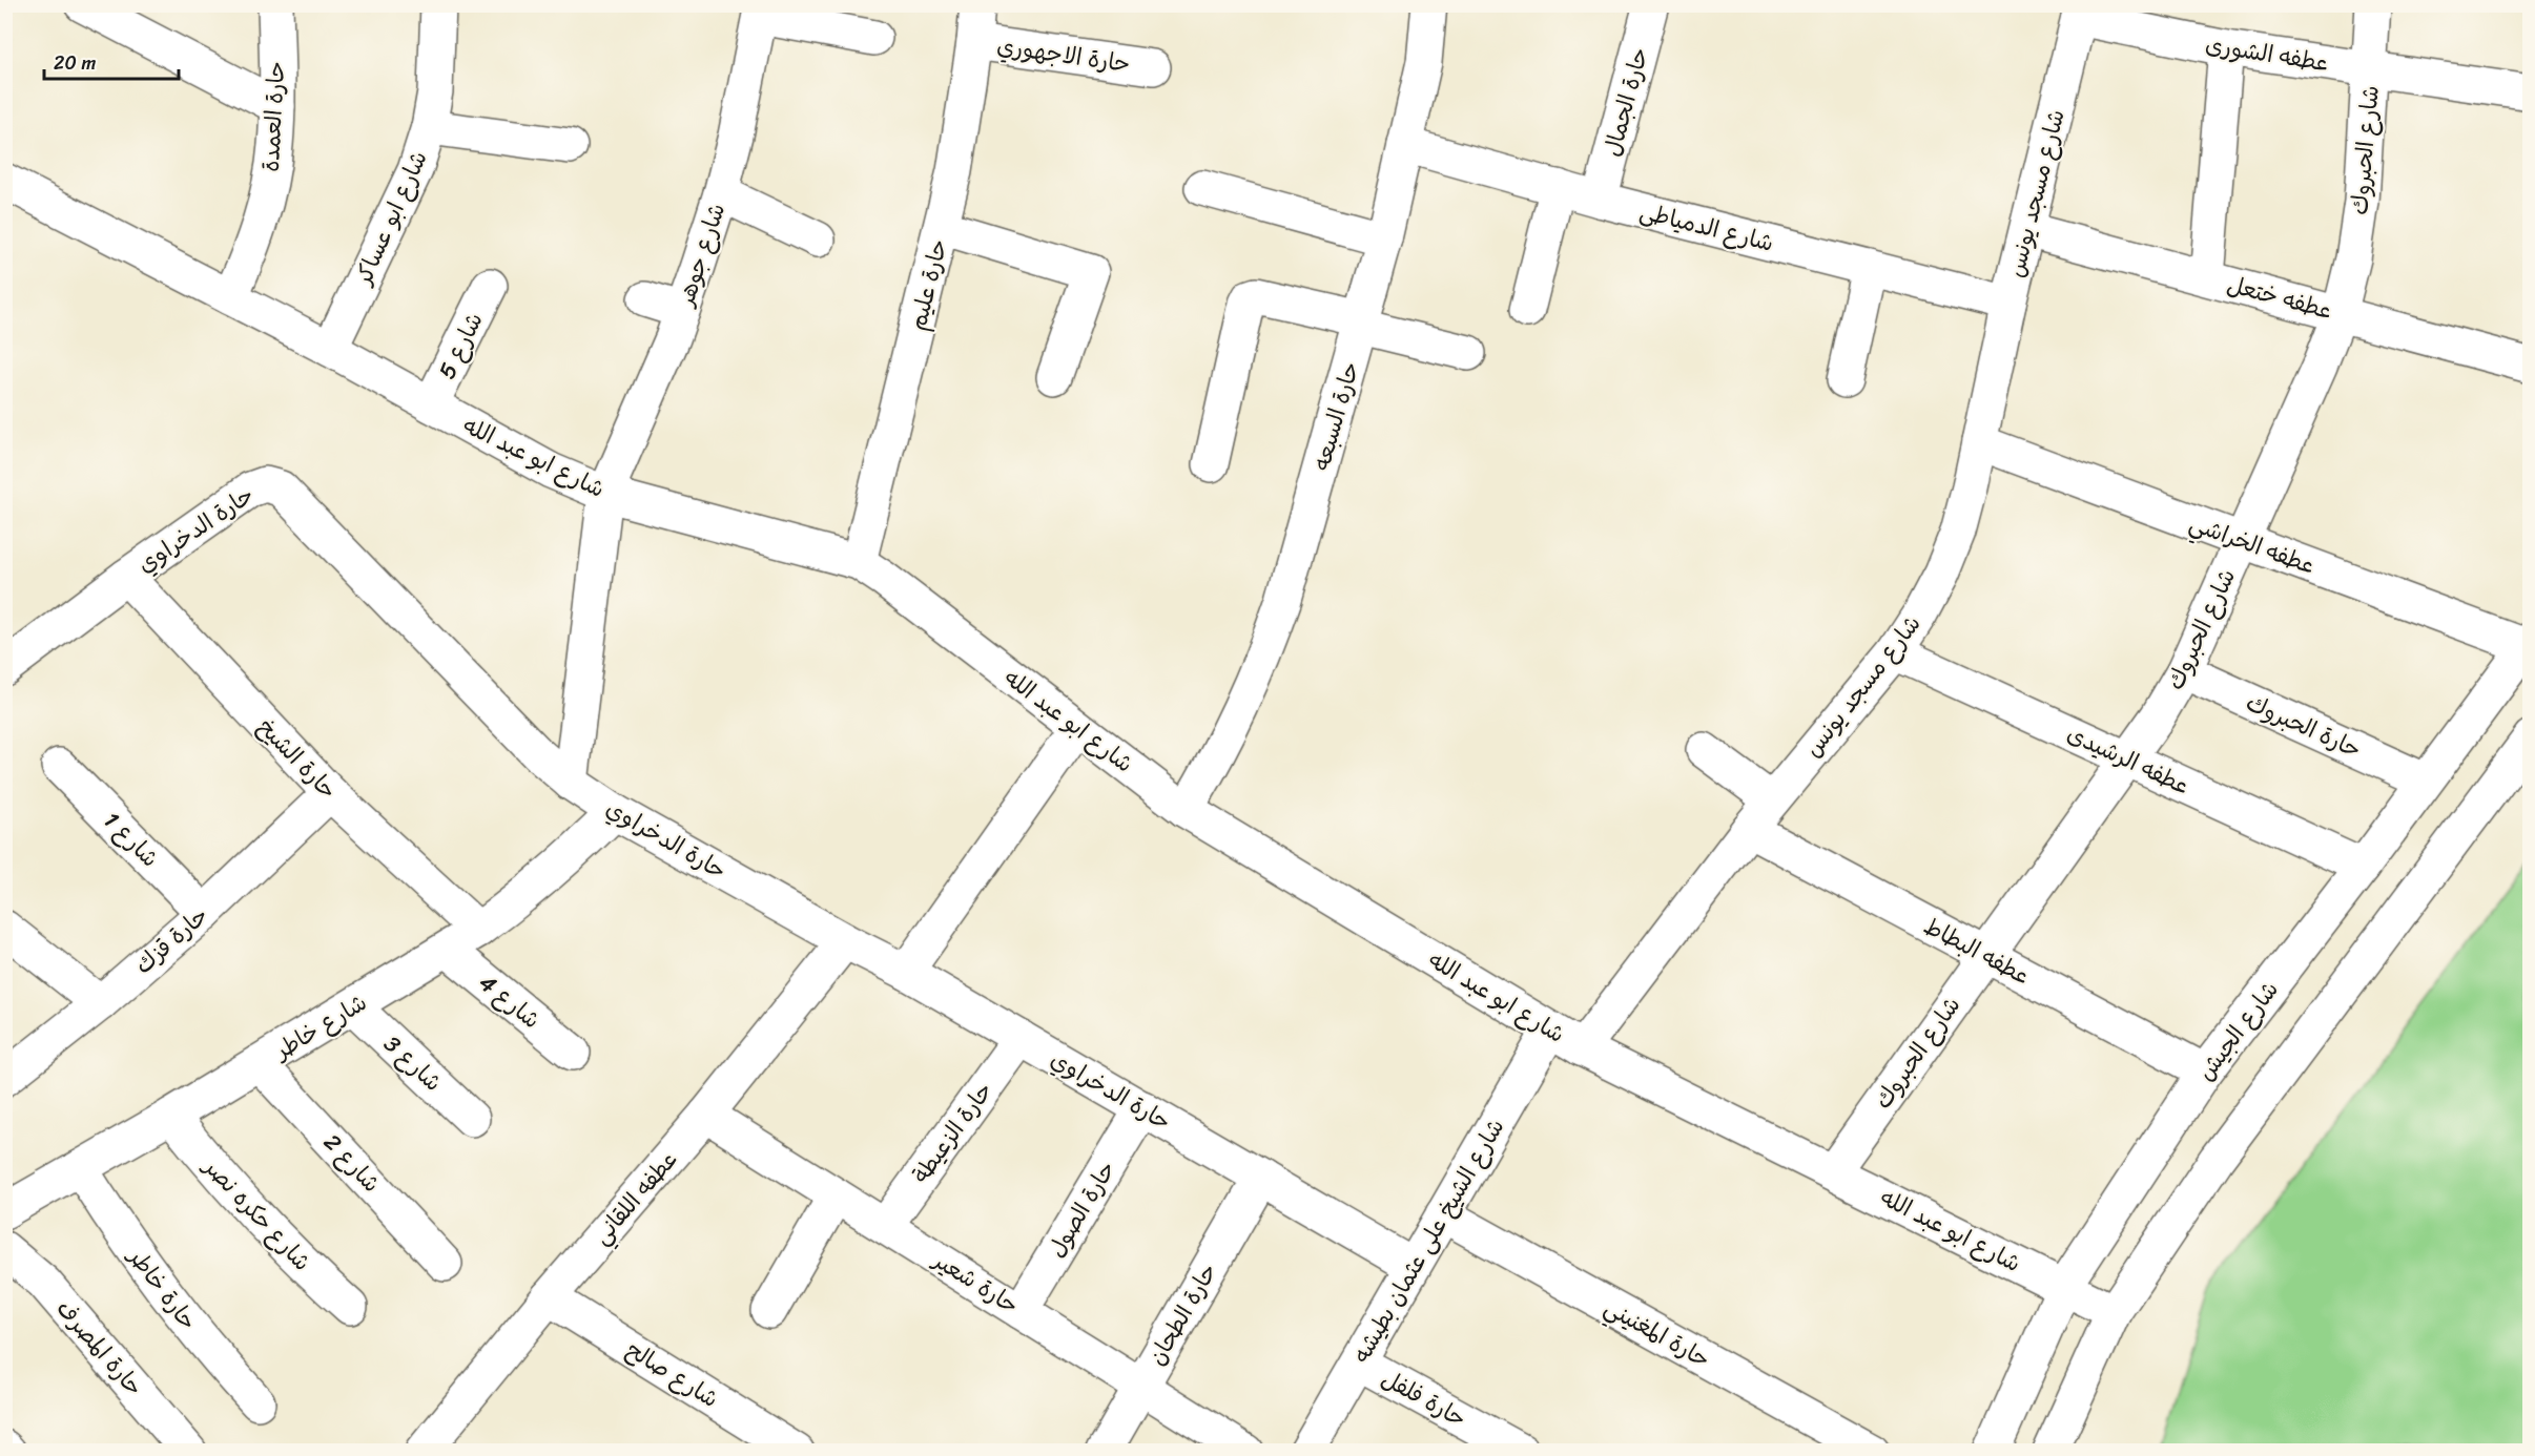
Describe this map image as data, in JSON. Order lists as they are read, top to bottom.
{
  "streets": {
    "street": [
      "عطفه الشورى",
      "حارة الاجهوري",
      "حارة الجمال",
      "حارة العمدة",
      "شارع الحبروك",
      "شارع مسجد يونس",
      "شارع ابو عساكر",
      "شارع الدمياطى",
      "شارع جوهر",
      "حارة عليم",
      "عطفه ختعل",
      "شارع 5",
      "حارة السبعه",
      "شارع ابو عبد الله",
      "حارة الدخراوي",
      "عطفه الخراشي",
      "حارة الحبروك",
      "حارة الشيخ",
      "عطفه الرشيدى",
      "شارع 1",
      "حارة قزك",
      "عطفه البطاط",
      "شارع 4",
      "شارع خاطر",
      "شارع الجيش",
      "شارع 3",
      "حارة الزعيطة",
      "شارع 2",
      "عطفه اللقاني",
      "حارة الصول",
      "شارع حكره نصر",
      "شارع الشيخ على عثمان بطيشه",
      "حارة شعير",
      "حارة خاطر",
      "حارة الطحان",
      "حارة المغنيني",
      "حارة المصرف",
      "شارع صالح",
      "حارة فلفل"
    ]
  },
  "crossings": [
    ["عطفه الشورى", "شارع الحبروك"],
    ["عطفه الشورى", "شارع مسجد يونس"],
    ["حارة الاجهوري", "حارة عليم"],
    ["حارة الجمال", "شارع الدمياطى"],
    ["حارة العمدة", "شارع ابو عبد الله"],
    ["شارع الحبروك", "عطفه ختعل"],
    ["شارع الحبروك", "شارع ابو عبد الله"],
    ["شارع الحبروك", "عطفه الخراشي"],
    ["شارع الحبروك", "حارة الحبروك"],
    ["شارع الحبروك", "عطفه الرشيدى"],
    ["شارع الحبروك", "عطفه البطاط"],
    ["شارع مسجد يونس", "شارع الدمياطى"],
    ["شارع مسجد يونس", "عطفه ختعل"],
    ["شارع مسجد يونس", "شارع ابو عبد الله"],
    ["شارع مسجد يونس", "عطفه الخراشي"],
    ["شارع مسجد يونس", "عطفه الرشيدى"],
    ["شارع مسجد يونس", "عطفه البطاط"],
    ["شارع ابو عساكر", "شارع ابو عبد الله"],
    ["شارع الدمياطى", "حارة السبعه"],
    ["شارع جوهر", "شارع ابو عبد الله"],
    ["شارع جوهر", "حارة الدخراوي"],
    ["حارة عليم", "شارع ابو عبد الله"],
    ["شارع 5", "شارع ابو عبد الله"],
    ["حارة السبعه", "شارع ابو عبد الله"],
    ["شارع ابو عبد الله", "شارع الجيش"],
    ["شارع ابو عبد الله", "شارع الشيخ على عثمان بطيشه"],
    ["حارة الدخراوي", "حارة الشيخ"],
    ["حارة الدخراوي", "شارع خاطر"],
    ["حارة الدخراوي", "حارة الزعيطة"],
    ["حارة الدخراوي", "عطفه اللقاني"],
    ["حارة الدخراوي", "حارة الصول"],
    ["حارة الدخراوي", "شارع الشيخ على عثمان بطيشه"],
    ["حارة الدخراوي", "حارة الطحان"],
    ["عطفه الخراشي", "شارع الجيش"],
    ["حارة الحبروك", "شارع الجيش"],
    ["حارة الشيخ", "حارة قزك"],
    ["حارة الشيخ", "شارع خاطر"],
    ["عطفه الرشيدى", "شارع الجيش"],
    ["شارع 1", "حارة قزك"],
    ["عطفه البطاط", "شارع الجيش"],
    ["شارع 4", "شارع خاطر"],
    ["شارع خاطر", "شارع 3"],
    ["شارع خاطر", "شارع 2"],
    ["شارع خاطر", "شارع حكره نصر"],
    ["شارع خاطر", "حارة خاطر"],
    ["حارة الزعيطة", "حارة شعير"],
    ["عطفه اللقاني", "حارة شعير"],
    ["عطفه اللقاني", "شارع صالح"],
    ["حارة الصول", "حارة شعير"],
    ["شارع الشيخ على عثمان بطيشه", "حارة المغنيني"],
    ["شارع الشيخ على عثمان بطيشه", "حارة فلفل"],
    ["حارة شعير", "حارة الطحان"]
  ],
  "scale_bar": "20 m"
}
